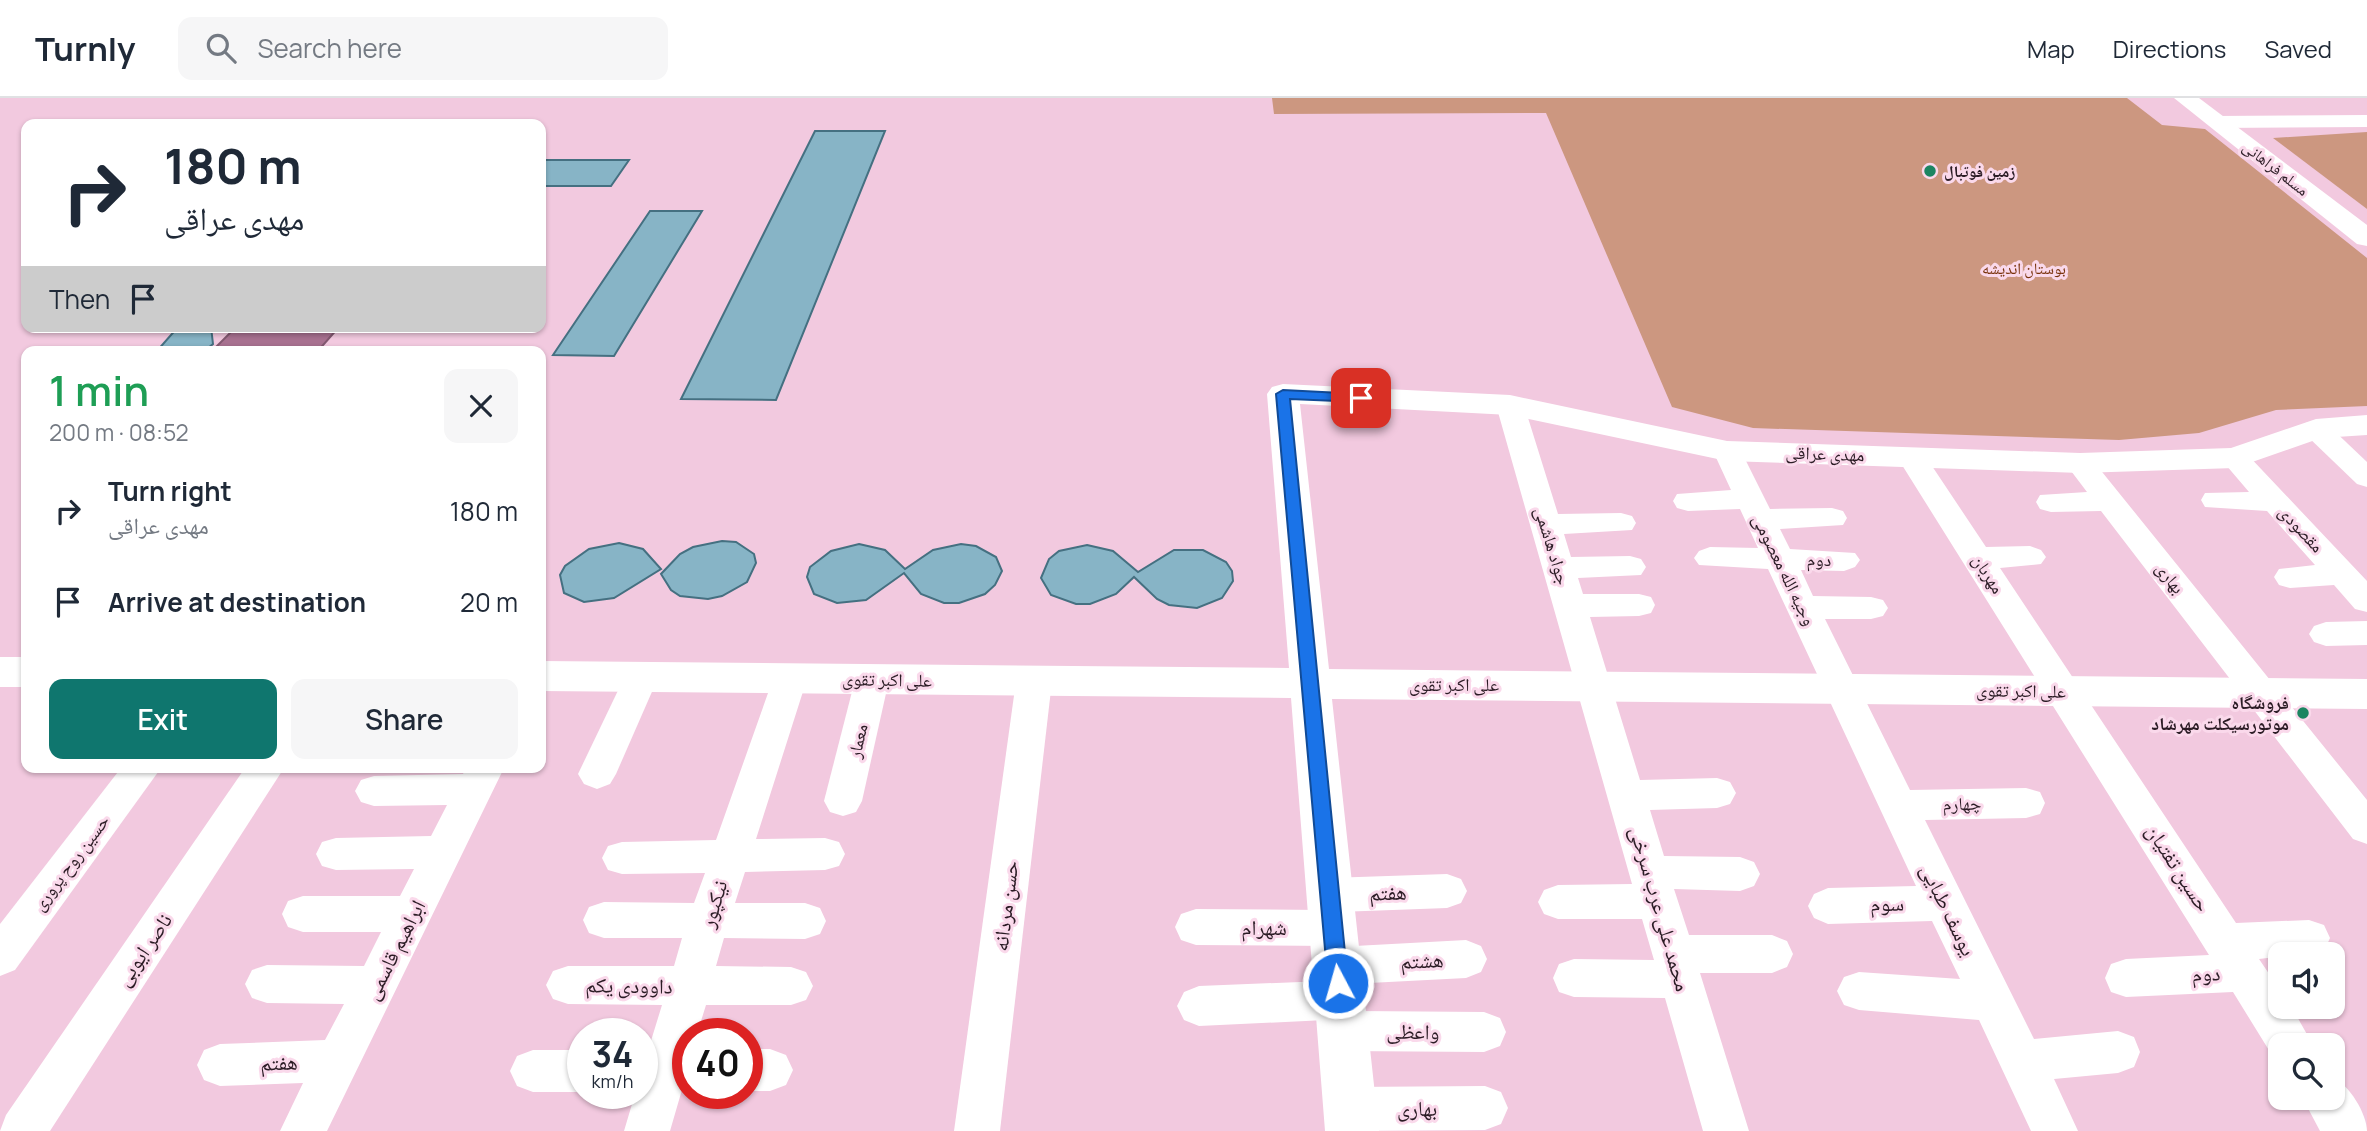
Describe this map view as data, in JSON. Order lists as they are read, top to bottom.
{
  "streets": {
    "main road": ["مسلم فراهانی", "مهدی عراقی", "علی اکبر تقوی"],
    "street": [
      "مقصودی",
      "جواد هاشمی",
      "دوم",
      "وجیه الله معصومی",
      "مهربان",
      "بهاری",
      "معمار",
      "چهارم",
      "حسین روح پروری",
      "حسین تفتیان",
      "هفتم",
      "نیکپور",
      "سوم",
      "حسن مردانه",
      "محمد علی عرب سرخی",
      "یوسف طبایی",
      "شهرام",
      "ناصر ایوبی",
      "ابراهیم قاسمی",
      "هشتم",
      "داوودی یکم",
      "واعظی"
    ]
  },
  "crossings": [
    ["مهدی عراقی", "مقصودی"],
    ["مهدی عراقی", "جواد هاشمی"],
    ["مهدی عراقی", "وجیه الله معصومی"],
    ["مهدی عراقی", "مهربان"],
    ["مهدی عراقی", "بهاری"],
    ["مهدی عراقی", "علی اکبر تقوی"],
    ["جواد هاشمی", "علی اکبر تقوی"],
    ["جواد هاشمی", "محمد علی عرب سرخی"],
    ["دوم", "وجیه الله معصومی"],
    ["دوم", "حسین تفتیان"],
    ["وجیه الله معصومی", "علی اکبر تقوی"],
    ["وجیه الله معصومی", "یوسف طبایی"],
    ["مهربان", "علی اکبر تقوی"],
    ["مهربان", "حسین تفتیان"],
    ["بهاری", "علی اکبر تقوی"],
    ["علی اکبر تقوی", "معمار"],
    ["علی اکبر تقوی", "حسین تفتیان"],
    ["علی اکبر تقوی", "نیکپور"],
    ["علی اکبر تقوی", "حسن مردانه"],
    ["علی اکبر تقوی", "محمد علی عرب سرخی"],
    ["علی اکبر تقوی", "یوسف طبایی"],
    ["چهارم", "یوسف طبایی"],
    ["هفتم", "شهرام"],
    ["هفتم", "ابراهیم قاسمی"],
    ["هفتم", "هشتم"],
    ["هفتم", "واعظی"],
    ["نیکپور", "داوودی یکم"],
    ["سوم", "یوسف طبایی"],
    ["شهرام", "هشتم"],
    ["شهرام", "واعظی"],
    ["هشتم", "واعظی"]
  ],
  "parks": ["بوستان اندیشه"],
  "places": ["زمین فوتبال", "فروشگاه موتورسیکلت مهرشاد"],
  "page": {
    "header": "Turnly",
    "search": "Search here",
    "nav": ["Map", "Directions", "Saved"],
    "turn": ["180 m", "مهدی عراقی"],
    "then": "Then",
    "heading": ["1 min", "200 m · 08:52"],
    "list": [
      {
        "name": "Turn right",
        "note": "مهدی عراقی",
        "value": "180 m"
      },
      {
        "name": "Arrive at destination",
        "value": "20 m"
      }
    ],
    "buttons": ["Exit", "Share"],
    "speed": "34 km/h",
    "limit": "40"
  }
}
